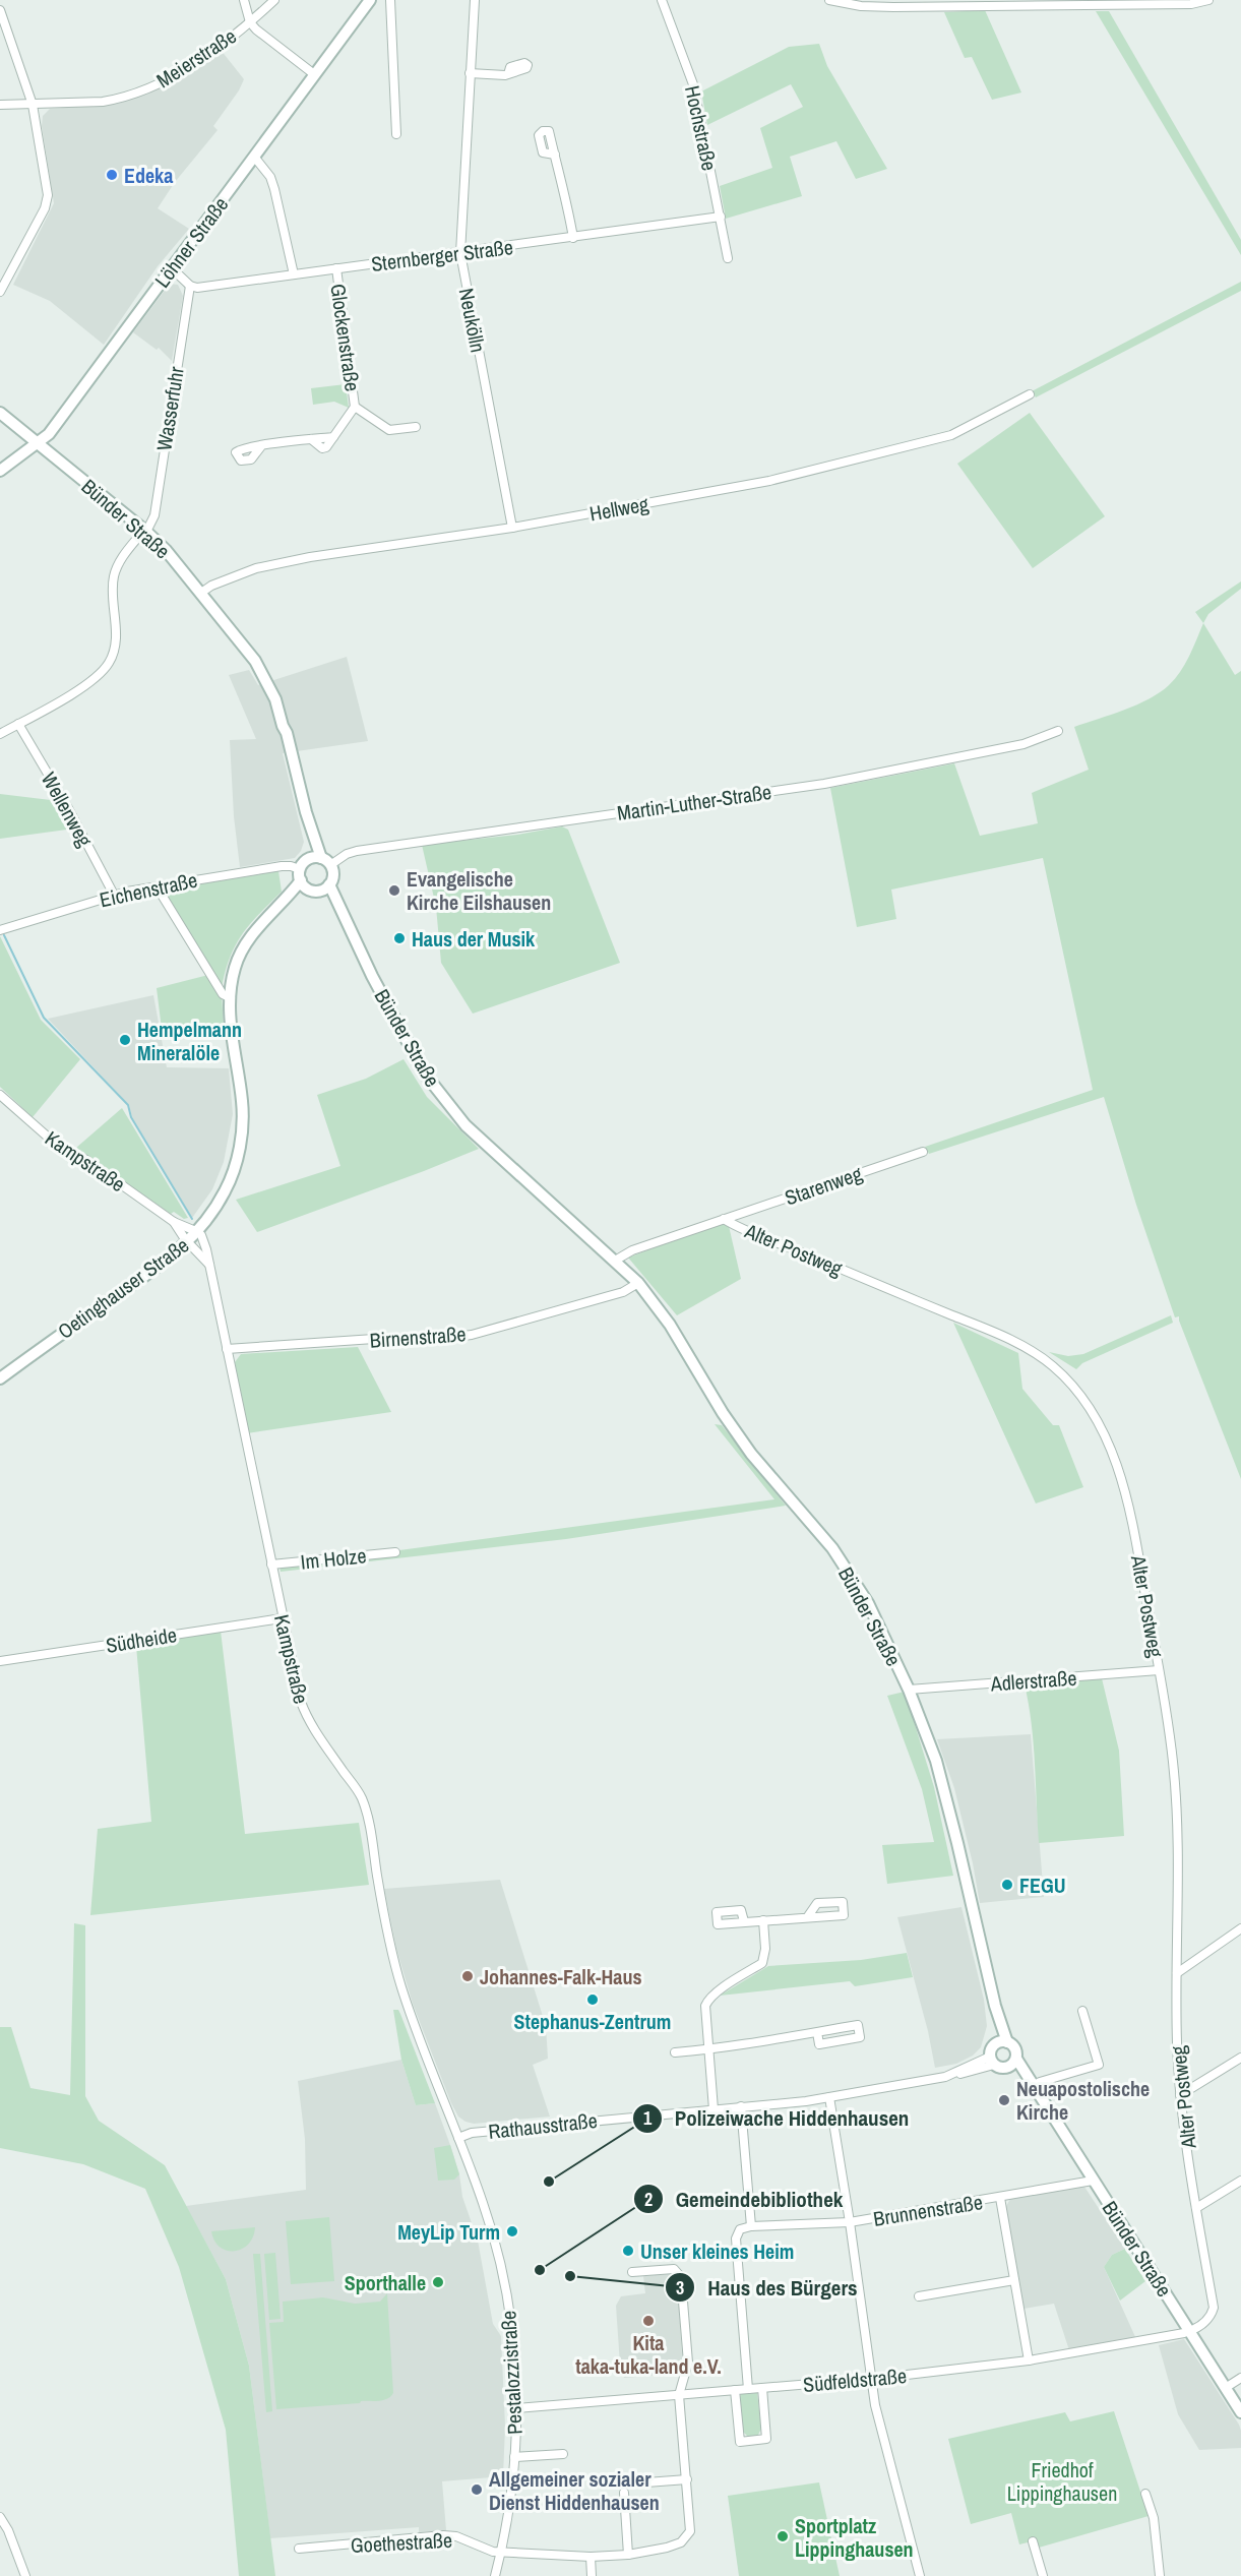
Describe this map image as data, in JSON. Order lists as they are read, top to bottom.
{
  "streets": {
    "main road": ["Löhner Straße", "Bünder Straße", "Oetinghauser Straße"],
    "street": [
      "Meierstraße",
      "Hochstraße",
      "Sternberger Straße",
      "Neukölln",
      "Glockenstraße",
      "Wasserfuhr",
      "Hellweg",
      "Martin-Luther-Straße",
      "Wellenweg",
      "Eichenstraße",
      "Kampstraße",
      "Starenweg",
      "Alter Postweg",
      "Birnenstraße",
      "Im Holze",
      "Südheide",
      "Adlerstraße",
      "Rathausstraße",
      "Brunnenstraße",
      "Pestalozzistraße",
      "Südfeldstraße",
      "Goethestraße"
    ]
  },
  "crossings": [
    ["Hochstraße", "Sternberger Straße"],
    ["Löhner Straße", "Bünder Straße"],
    ["Sternberger Straße", "Neukölln"],
    ["Sternberger Straße", "Glockenstraße"],
    ["Sternberger Straße", "Wasserfuhr"],
    ["Neukölln", "Hellweg"],
    ["Wasserfuhr", "Bünder Straße"],
    ["Wasserfuhr", "Wellenweg"],
    ["Hellweg", "Bünder Straße"],
    ["Bünder Straße", "Martin-Luther-Straße"],
    ["Bünder Straße", "Eichenstraße"],
    ["Bünder Straße", "Alter Postweg"],
    ["Bünder Straße", "Oetinghauser Straße"],
    ["Bünder Straße", "Birnenstraße"],
    ["Bünder Straße", "Adlerstraße"],
    ["Bünder Straße", "Rathausstraße"],
    ["Bünder Straße", "Brunnenstraße"],
    ["Bünder Straße", "Südfeldstraße"],
    ["Martin-Luther-Straße", "Eichenstraße"],
    ["Martin-Luther-Straße", "Oetinghauser Straße"],
    ["Wellenweg", "Eichenstraße"],
    ["Eichenstraße", "Oetinghauser Straße"],
    ["Kampstraße", "Oetinghauser Straße"],
    ["Kampstraße", "Birnenstraße"],
    ["Kampstraße", "Im Holze"],
    ["Kampstraße", "Südheide"],
    ["Kampstraße", "Rathausstraße"],
    ["Kampstraße", "Pestalozzistraße"],
    ["Starenweg", "Alter Postweg"],
    ["Alter Postweg", "Adlerstraße"],
    ["Alter Postweg", "Südfeldstraße"],
    ["Rathausstraße", "Pestalozzistraße"],
    ["Pestalozzistraße", "Südfeldstraße"],
    ["Pestalozzistraße", "Goethestraße"],
    ["Südfeldstraße", "Goethestraße"]
  ],
  "parks": ["Friedhof Lippinghausen"],
  "places": [
    "Edeka",
    "Evangelische Kirche Eilshausen",
    "Haus der Musik",
    "Hempelmann Mineralöle",
    "FEGU",
    "Johannes-Falk-Haus",
    "Stephanus-Zentrum",
    "Neuapostolische Kirche",
    "Polizeiwache Hiddenhausen",
    "MeyLip Turm",
    "Unser kleines Heim",
    "Gemeindebibliothek",
    "Haus des Bürgers",
    "Sporthalle",
    "Kita taka-tuka-land e.V.",
    "Allgemeiner sozialer Dienst Hiddenhausen",
    "Sportplatz Lippinghausen"
  ]
}
